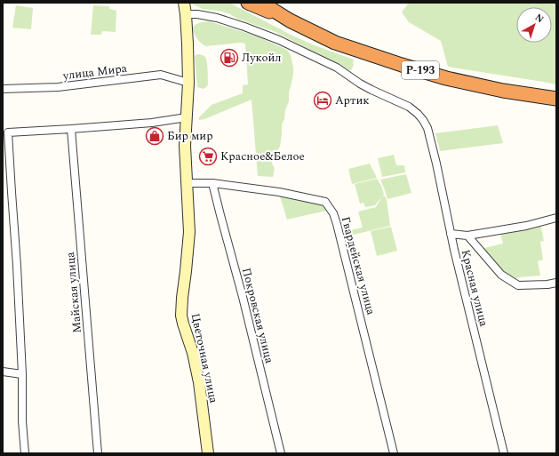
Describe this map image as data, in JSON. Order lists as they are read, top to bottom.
{
  "streets": {
    "highway": ["Р-193"],
    "street": [
      "улица Мира",
      "Гвардейская улица",
      "Красная улица",
      "Майская улица",
      "Покровская улица",
      "Цветочная улица"
    ]
  },
  "crossings": [
    ["улица Мира", "Цветочная улица"],
    ["Гвардейская улица", "Покровская улица"],
    ["Гвардейская улица", "Цветочная улица"],
    ["Красная улица", "Цветочная улица"]
  ],
  "places": {
    "fuel station": ["Лукойл"],
    "hotel": ["Артик"],
    "shop": ["Бир мир"],
    "supermarket": ["Красное&Белое"]
  },
  "north": "top right"
}
